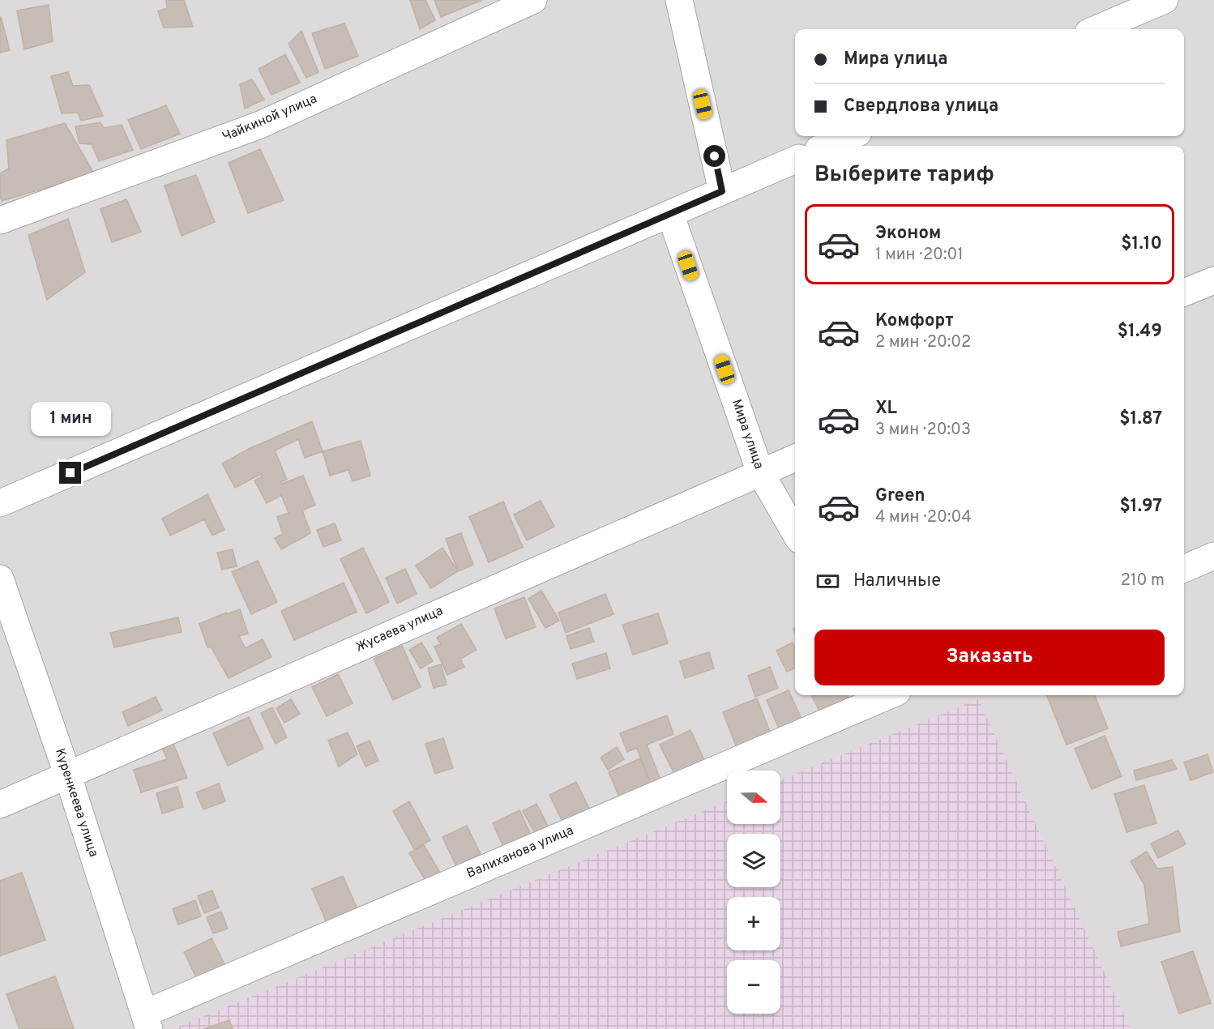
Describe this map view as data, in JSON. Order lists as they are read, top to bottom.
{
  "streets": {
    "street": [
      "Чайкиной улица",
      "Мира улица",
      "Жусаева улица",
      "Куренкеева улица",
      "Валиханова улица"
    ]
  },
  "crossings": [
    ["Мира улица", "Жусаева улица"],
    ["Жусаева улица", "Куренкеева улица"],
    ["Куренкеева улица", "Валиханова улица"]
  ],
  "north": "right",
  "page": {
    "banner": ["Мира улица", "Свердлова улица"],
    "heading": "Выберите тариф",
    "list": [
      {
        "name": "Эконом",
        "note": "1 мин · 20:01",
        "value": "$1.10"
      },
      {
        "name": "Комфорт",
        "note": "2 мин · 20:02",
        "value": "$1.49"
      },
      {
        "name": "XL",
        "note": "3 мин · 20:03",
        "value": "$1.87"
      },
      {
        "name": "Green",
        "note": "4 мин · 20:04",
        "value": "$1.97"
      }
    ],
    "bubble": "1 мин",
    "pay": ["Наличные", "210 m"],
    "buttons": "Заказать",
    "map_buttons": ["+", "−"]
  }
}
